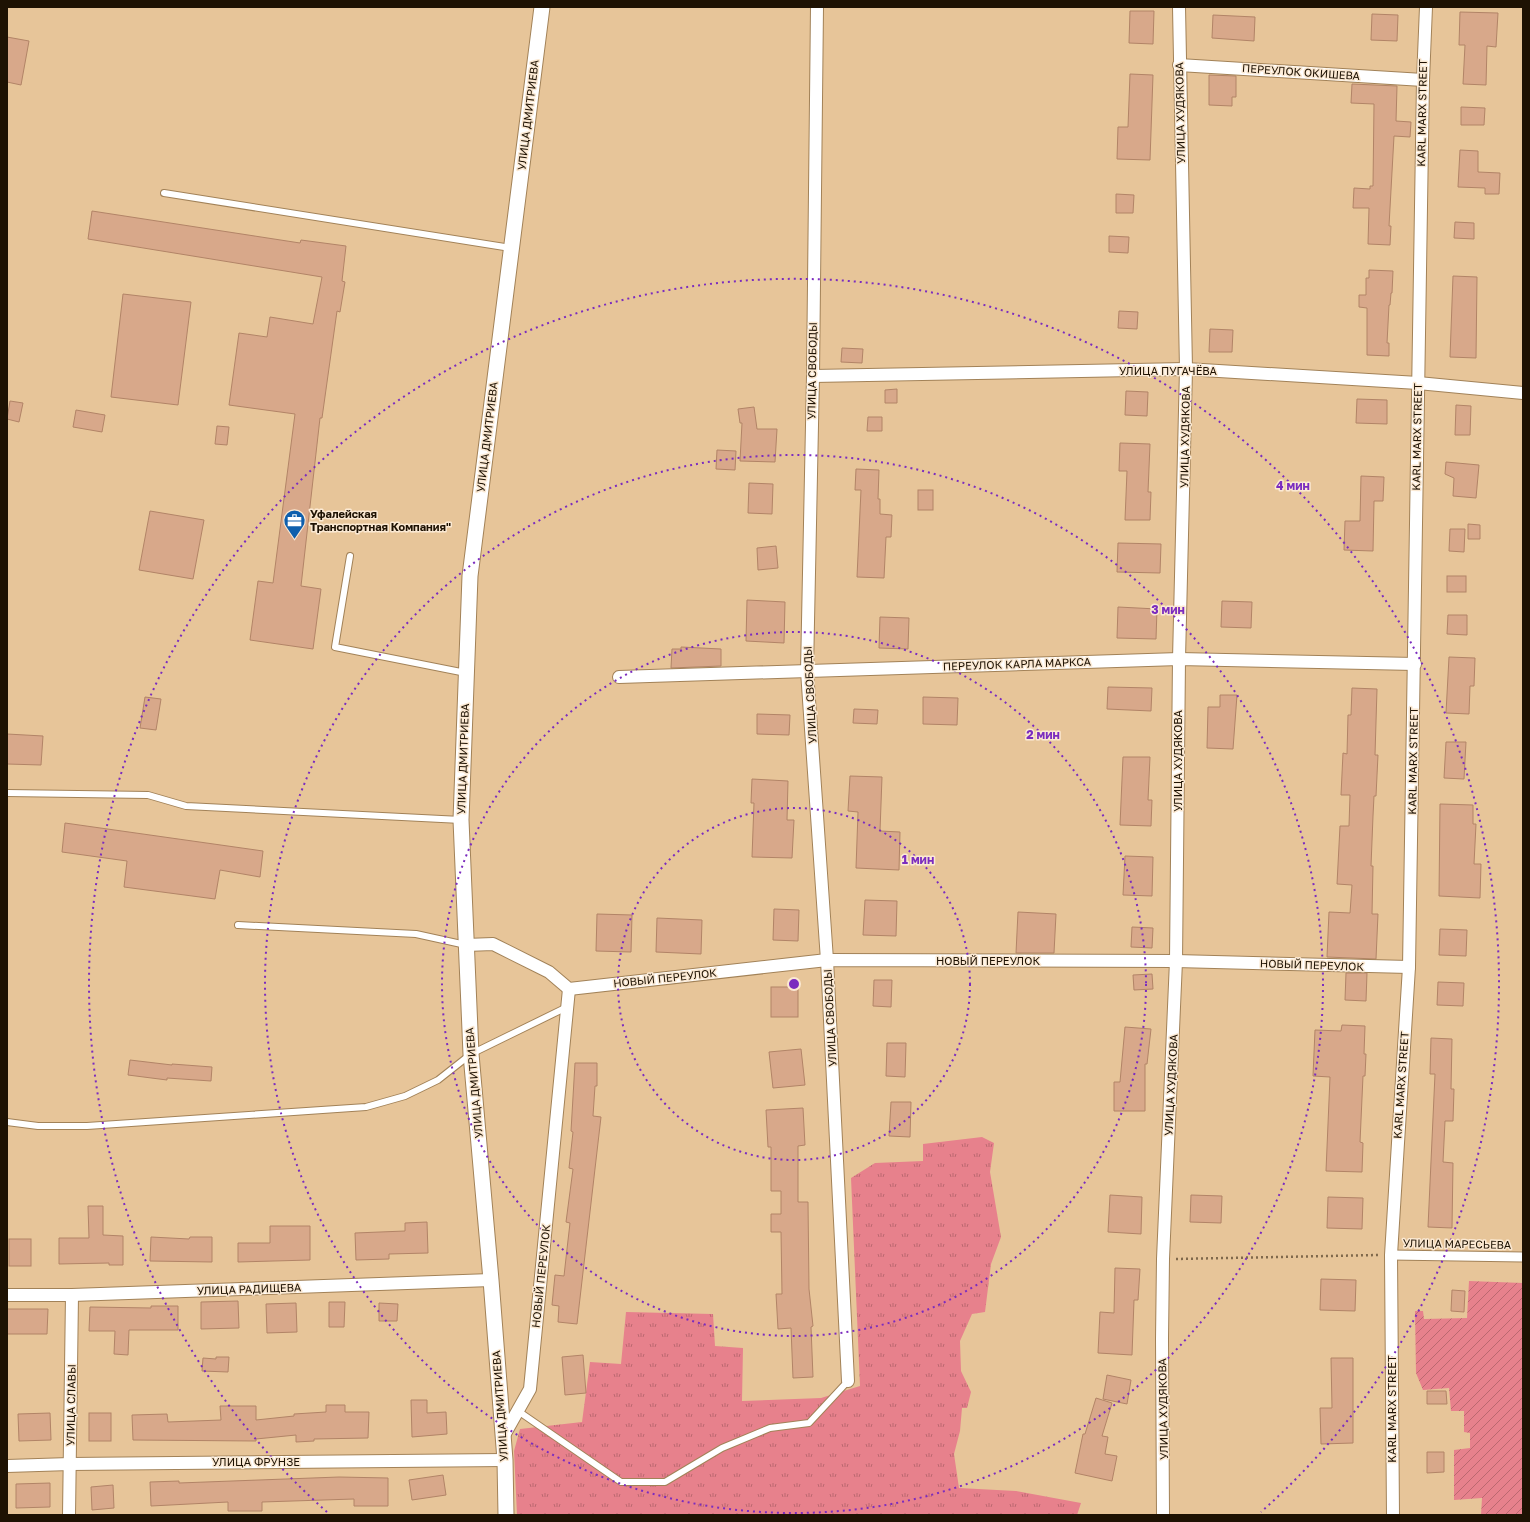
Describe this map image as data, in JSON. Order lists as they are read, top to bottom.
{
  "streets": {
    "street": [
      "ПЕРЕУЛОК ОКИШЕВА",
      "УЛИЦА ХУДЯКОВА",
      "KARL MARX STREET",
      "УЛИЦА ДМИТРИЕВА",
      "УЛИЦА СВОБОДЫ",
      "УЛИЦА ПУГАЧЁВА",
      "ПЕРЕУЛОК КАРЛА МАРКСА",
      "НОВЫЙ ПЕРЕУЛОК",
      "УЛИЦА МАРЕСЬЕВА",
      "УЛИЦА РАДИЩЕВА",
      "УЛИЦА СЛАВЫ",
      "УЛИЦА ФРУНЗЕ"
    ]
  },
  "crossings": [
    ["ПЕРЕУЛОК ОКИШЕВА", "УЛИЦА ХУДЯКОВА"],
    ["ПЕРЕУЛОК ОКИШЕВА", "KARL MARX STREET"],
    ["УЛИЦА ХУДЯКОВА", "УЛИЦА ПУГАЧЁВА"],
    ["УЛИЦА ХУДЯКОВА", "ПЕРЕУЛОК КАРЛА МАРКСА"],
    ["УЛИЦА ХУДЯКОВА", "НОВЫЙ ПЕРЕУЛОК"],
    ["KARL MARX STREET", "УЛИЦА ПУГАЧЁВА"],
    ["KARL MARX STREET", "ПЕРЕУЛОК КАРЛА МАРКСА"],
    ["KARL MARX STREET", "НОВЫЙ ПЕРЕУЛОК"],
    ["KARL MARX STREET", "УЛИЦА МАРЕСЬЕВА"],
    ["УЛИЦА ДМИТРИЕВА", "НОВЫЙ ПЕРЕУЛОК"],
    ["УЛИЦА ДМИТРИЕВА", "УЛИЦА РАДИЩЕВА"],
    ["УЛИЦА ДМИТРИЕВА", "УЛИЦА ФРУНЗЕ"],
    ["УЛИЦА СВОБОДЫ", "УЛИЦА ПУГАЧЁВА"],
    ["УЛИЦА СВОБОДЫ", "ПЕРЕУЛОК КАРЛА МАРКСА"],
    ["УЛИЦА СВОБОДЫ", "НОВЫЙ ПЕРЕУЛОК"],
    ["УЛИЦА РАДИЩЕВА", "УЛИЦА СЛАВЫ"],
    ["УЛИЦА СЛАВЫ", "УЛИЦА ФРУНЗЕ"]
  ],
  "places": {
    "office": ["Уфалейская Транспортная Компания\""]
  },
  "rings": [
    "4 мин",
    "3 мин",
    "2 мин",
    "1 мин"
  ]
}
